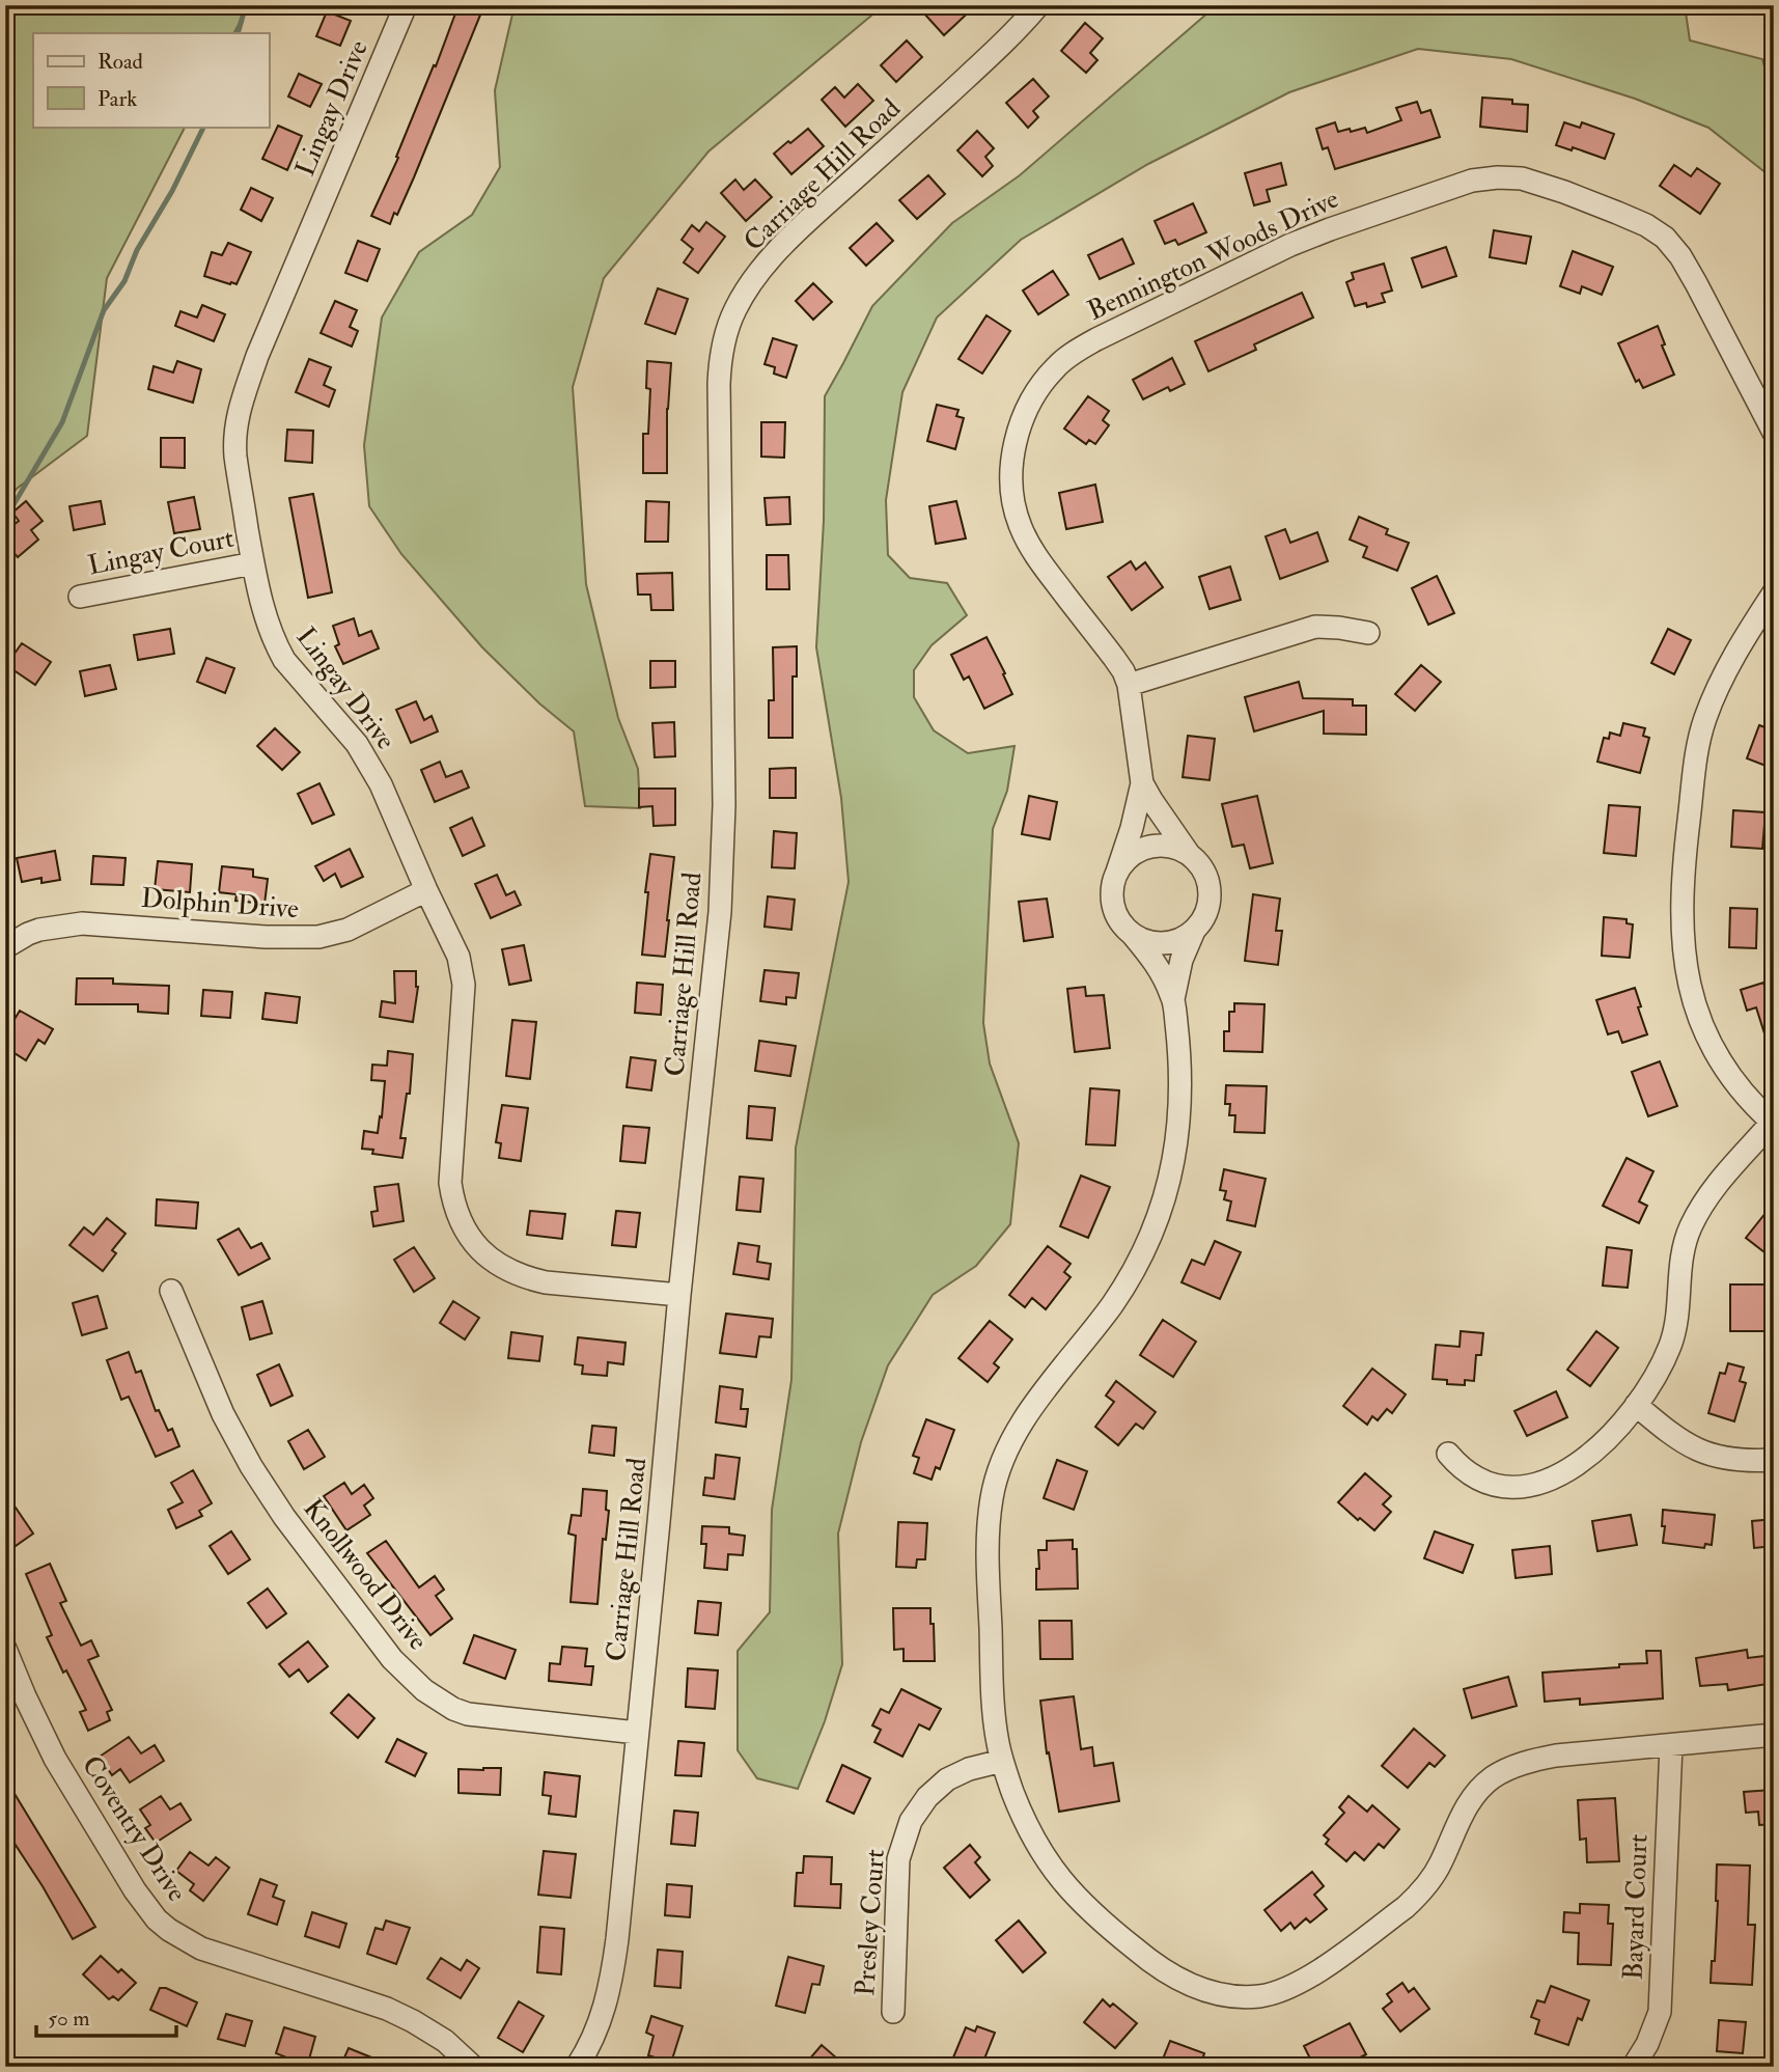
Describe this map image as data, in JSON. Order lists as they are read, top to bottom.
{
  "streets": {
    "street": [
      "Lingay Drive",
      "Carriage Hill Road",
      "Bennington Woods Drive",
      "Lingay Court",
      "Dolphin Drive",
      "Knollwood Drive",
      "Coventry Drive",
      "Bayard Court",
      "Presley Court"
    ]
  },
  "crossings": [
    ["Lingay Drive", "Carriage Hill Road"],
    ["Lingay Drive", "Lingay Court"],
    ["Lingay Drive", "Dolphin Drive"],
    ["Carriage Hill Road", "Knollwood Drive"],
    ["Bennington Woods Drive", "Bayard Court"],
    ["Bennington Woods Drive", "Presley Court"]
  ],
  "legend": ["Road", "Park"],
  "scale_bar": "50 m"
}
